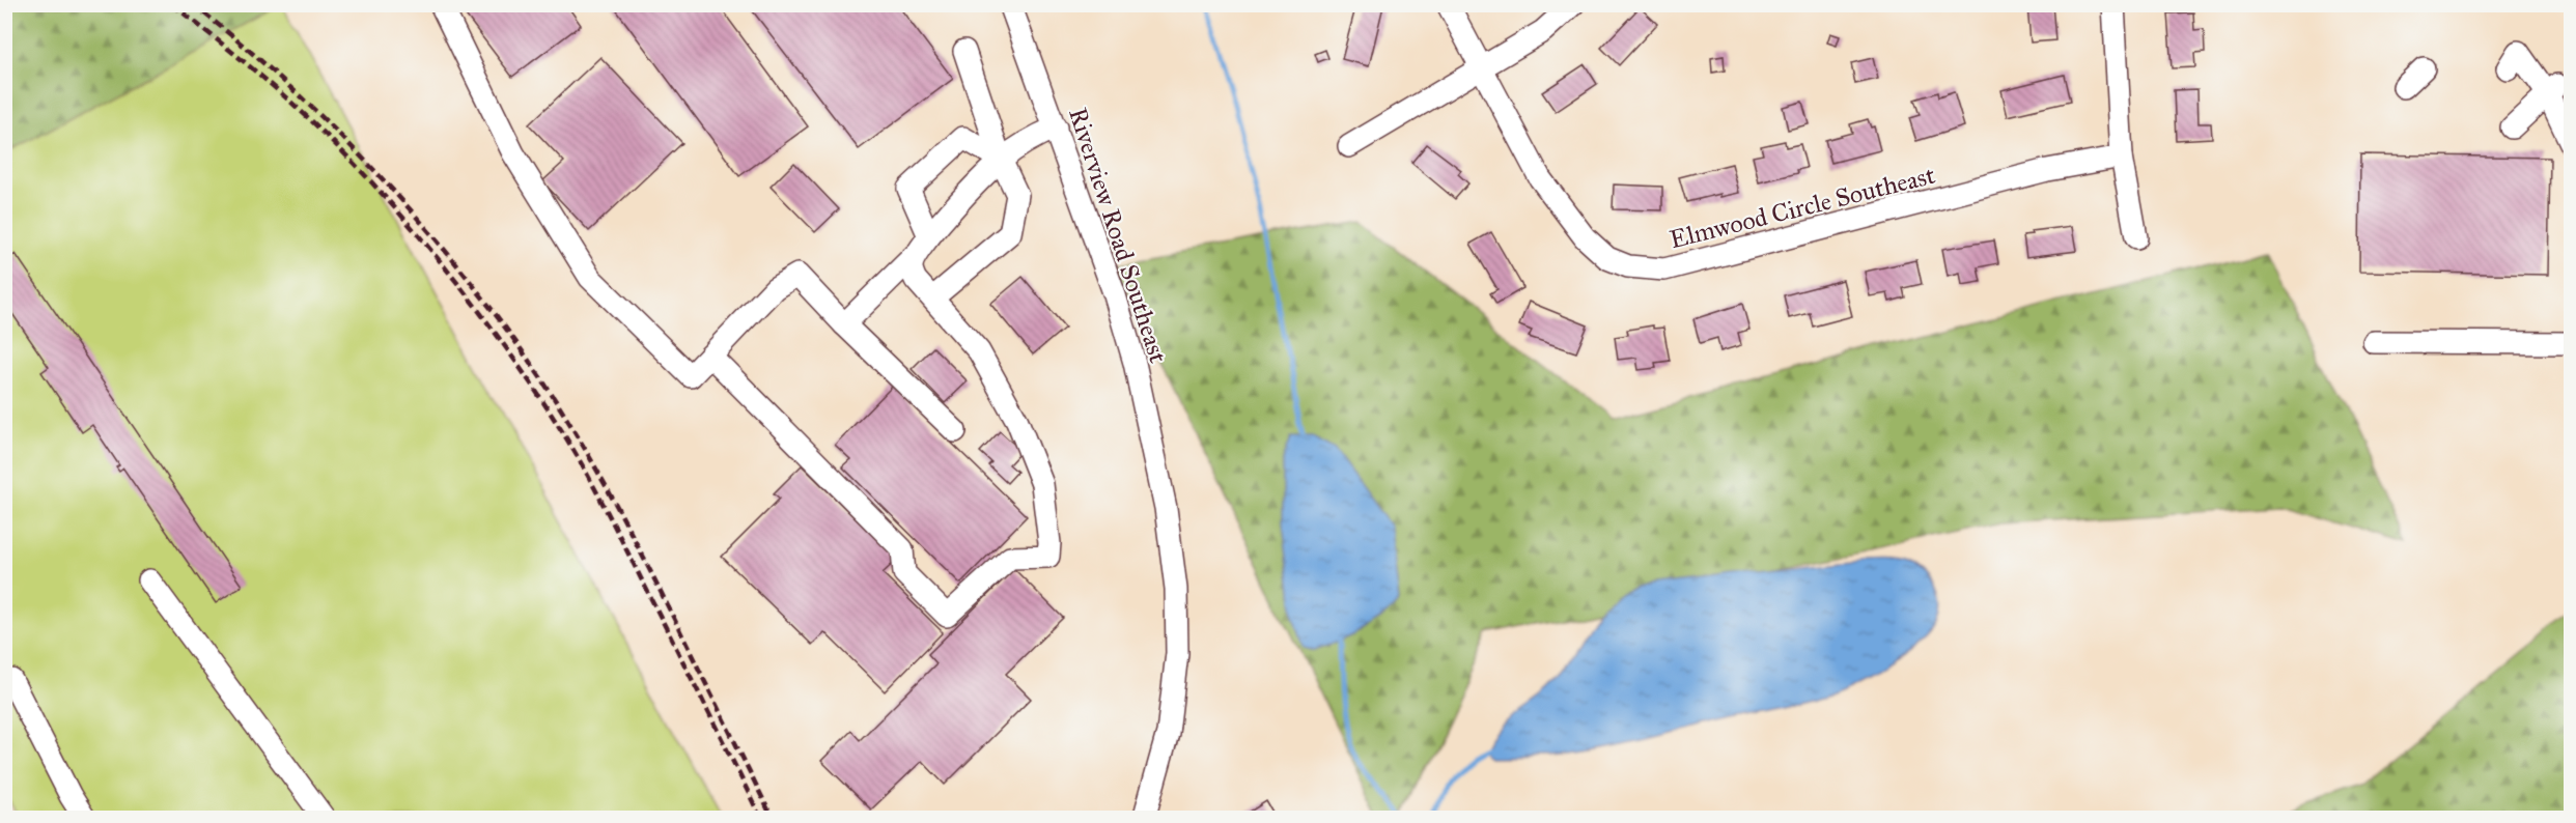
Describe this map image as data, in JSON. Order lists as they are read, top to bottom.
{
  "streets": {
    "street": ["Elmwood Circle Southeast", "Riverview Road Southeast"]
  }
}
